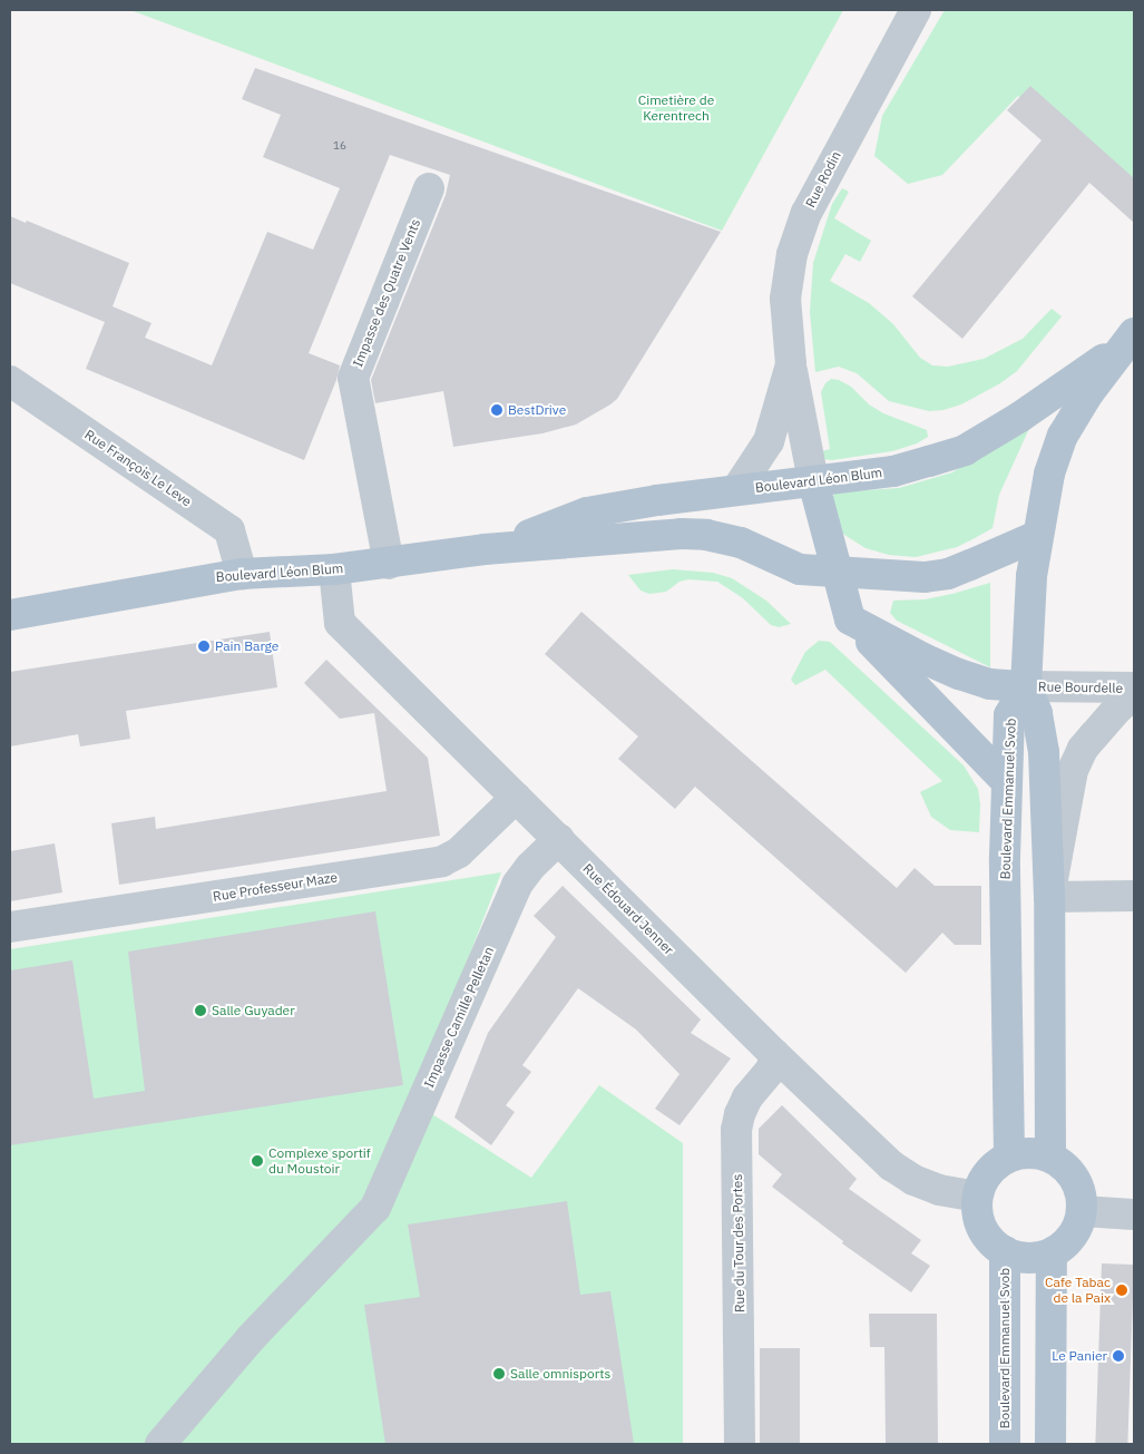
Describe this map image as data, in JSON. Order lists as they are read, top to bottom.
{
  "streets": {
    "main road": ["Boulevard Léon Blum", "Boulevard Emmanuel Svob"],
    "street": [
      "Rue Rodin",
      "Impasse des Quatre Vents",
      "Rue François Le Leve",
      "Rue Bourdelle",
      "Rue Professeur Maze",
      "Rue Édouard Jenner",
      "Impasse Camille Pelletan",
      "Rue du Tour des Portes"
    ]
  },
  "crossings": [
    ["Rue Rodin", "Boulevard Léon Blum"],
    ["Impasse des Quatre Vents", "Boulevard Léon Blum"],
    ["Rue François Le Leve", "Boulevard Léon Blum"],
    ["Boulevard Léon Blum", "Rue Édouard Jenner"],
    ["Rue Bourdelle", "Boulevard Emmanuel Svob"],
    ["Boulevard Emmanuel Svob", "Rue Édouard Jenner"],
    ["Rue Professeur Maze", "Rue Édouard Jenner"],
    ["Rue Édouard Jenner", "Impasse Camille Pelletan"],
    ["Rue Édouard Jenner", "Rue du Tour des Portes"]
  ],
  "parks": ["Cimetière de Kerentrech"],
  "places": [
    "BestDrive",
    "Pain Barge",
    "Salle Guyader",
    "Complexe sportif du Moustoir",
    "Cafe Tabac de la Paix",
    "Le Panier",
    "Salle omnisports"
  ],
  "house_numbers": ["16"]
}
